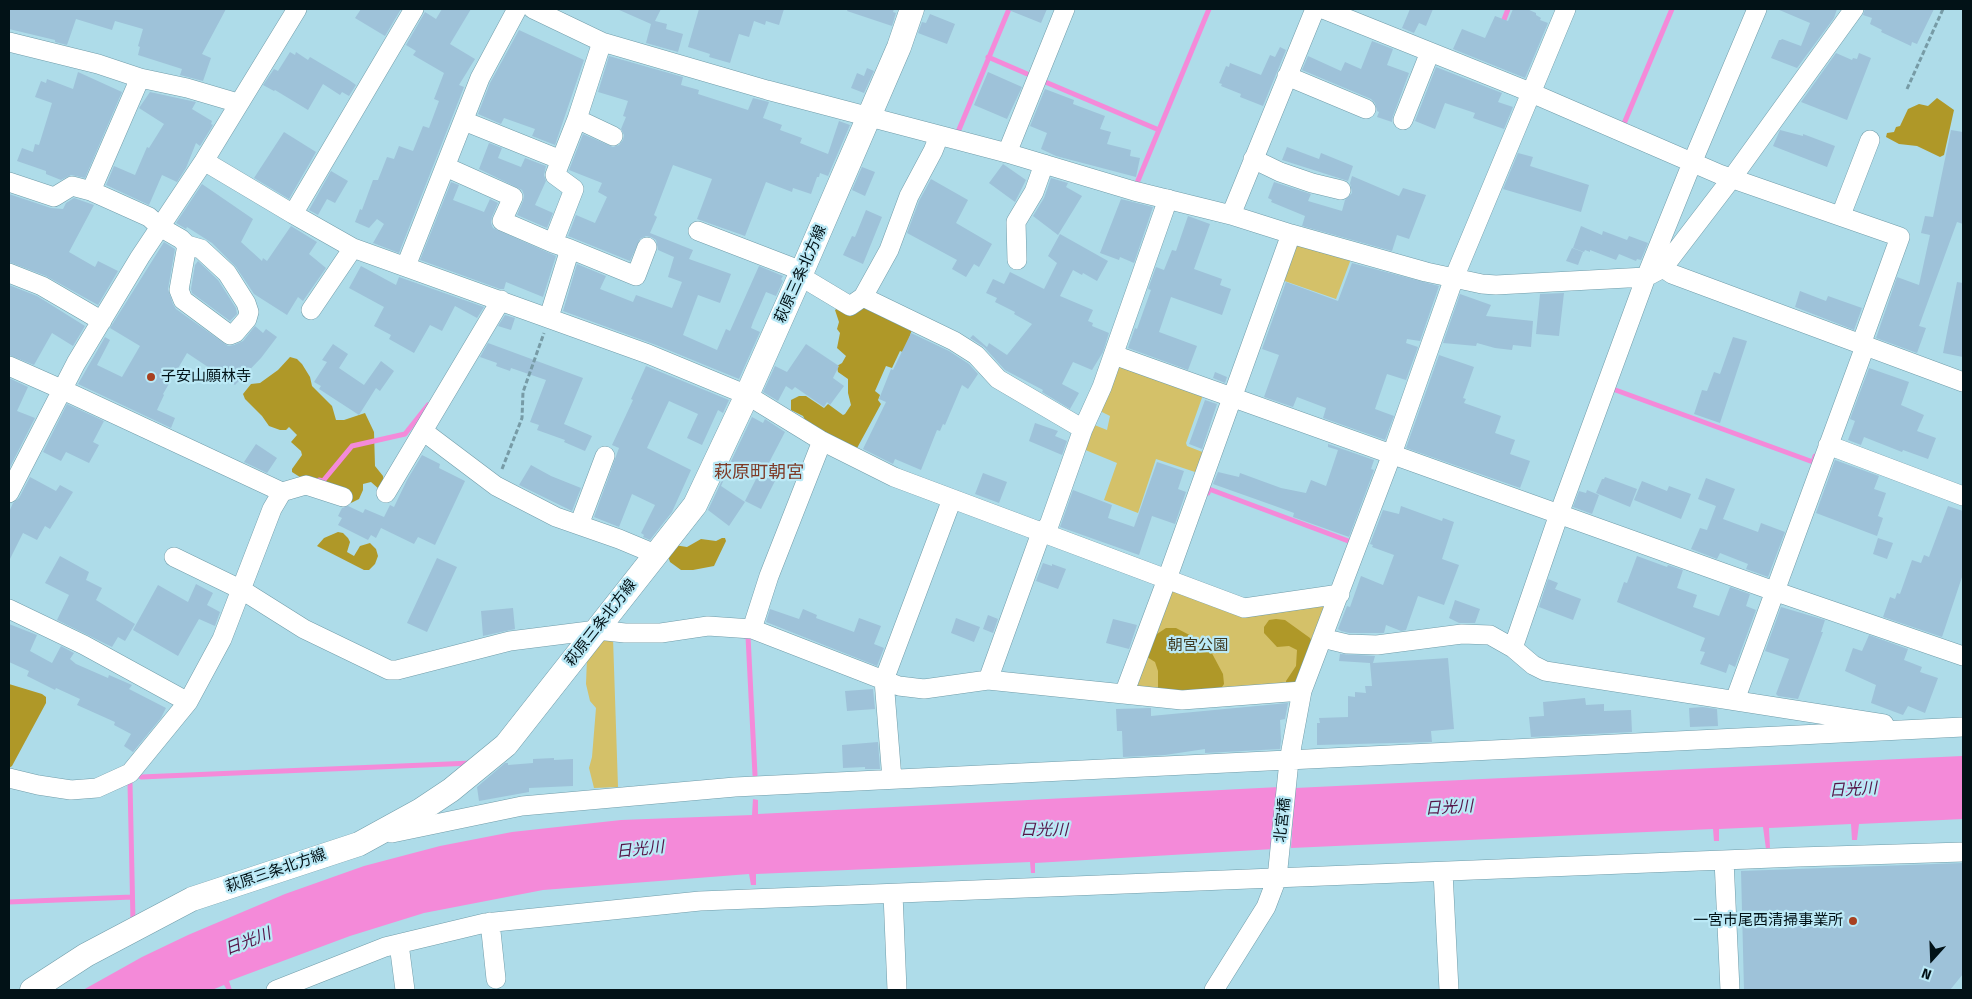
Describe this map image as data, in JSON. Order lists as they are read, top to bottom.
{
  "streets": {
    "main road": ["萩原三条北方線"],
    "street": ["北宮橋"]
  },
  "districts": ["萩原町朝宮"],
  "water": ["日光川"],
  "parks": ["朝宮公園"],
  "places": ["子安山願林寺", "一宮市尾西清掃事業所"],
  "north": "bottom"
}
